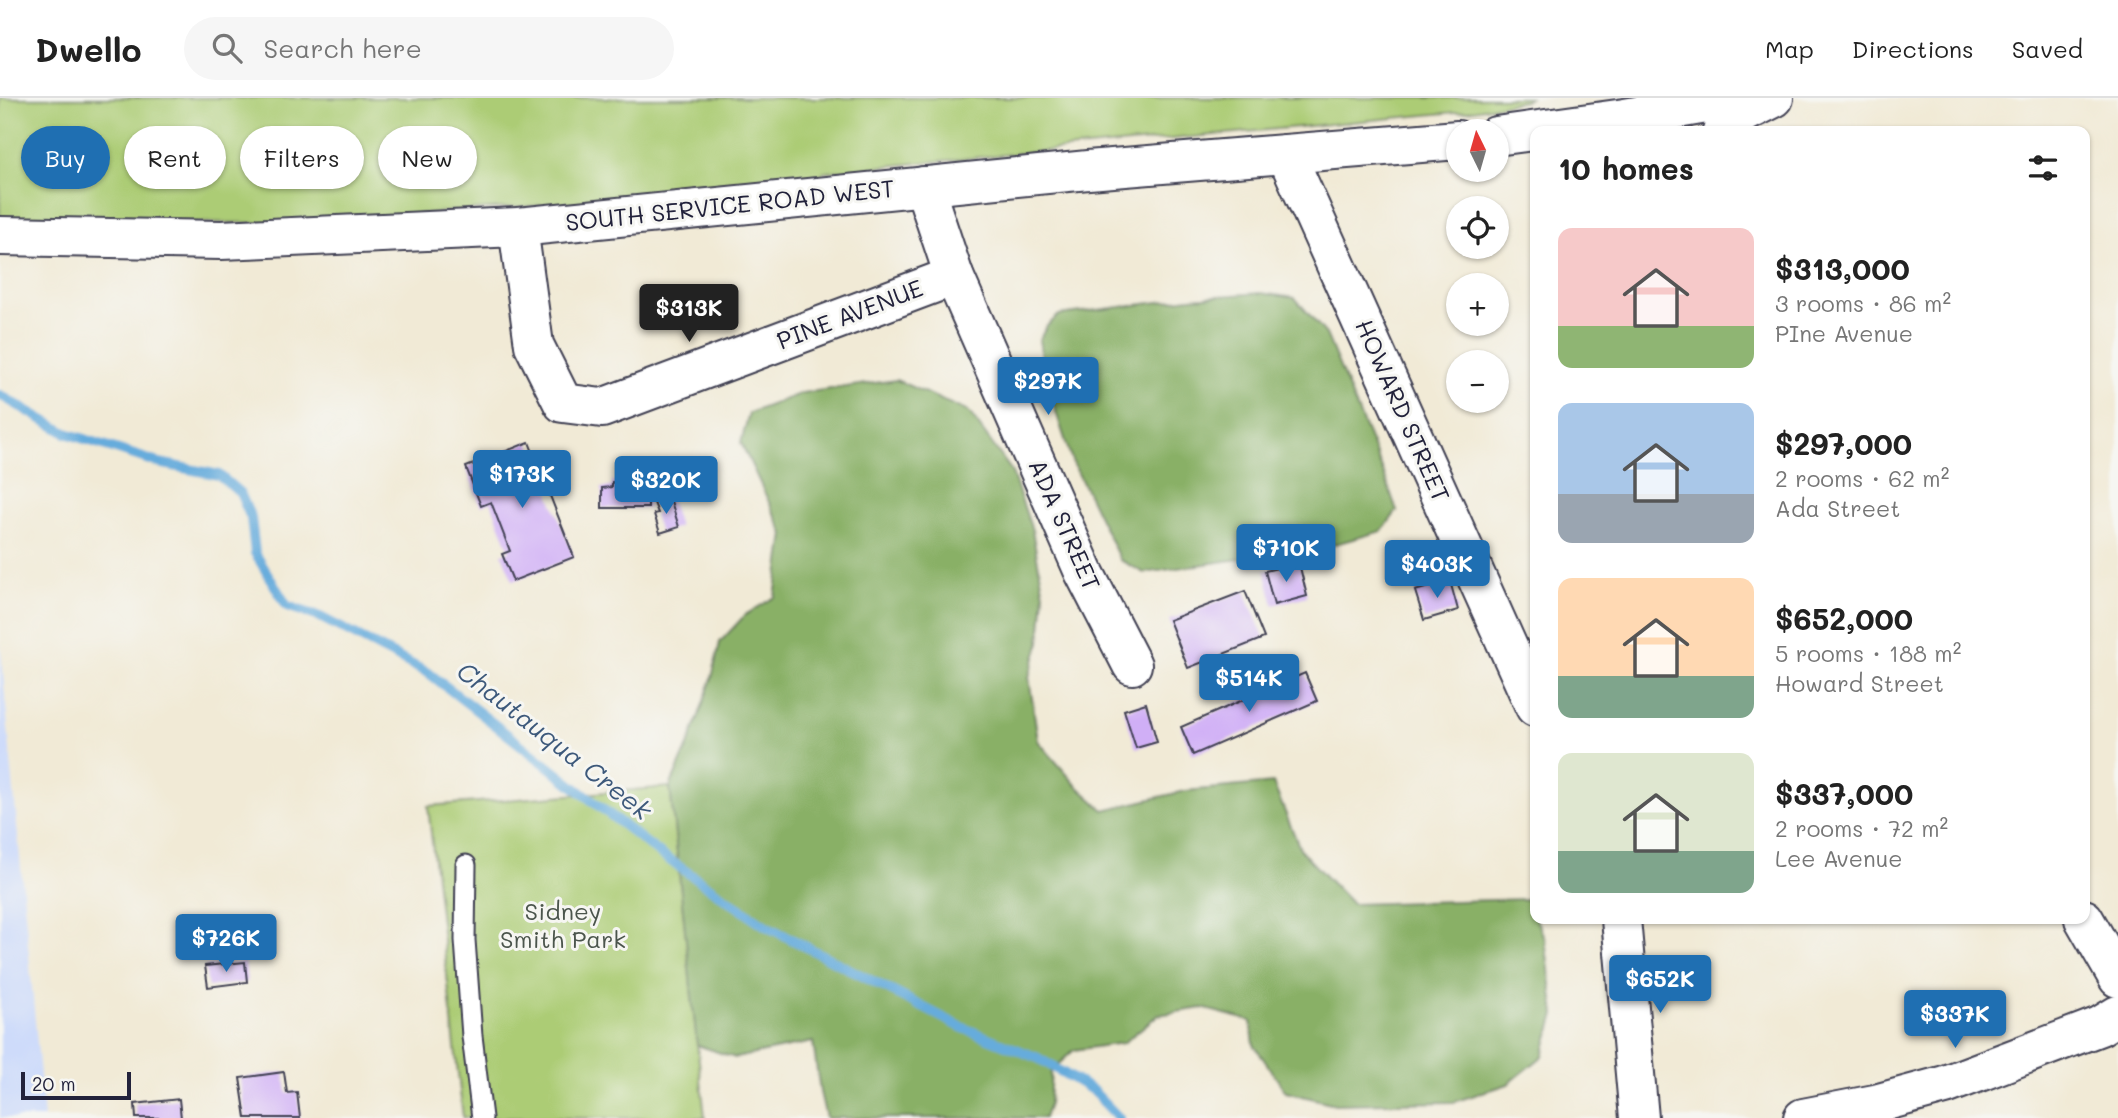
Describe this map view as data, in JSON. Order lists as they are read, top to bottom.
{
  "streets": {
    "street": [
      "SOUTH SERVICE ROAD WEST",
      "PINE AVENUE",
      "HOWARD STREET",
      "ADA STREET"
    ]
  },
  "crossings": [
    ["SOUTH SERVICE ROAD WEST", "PINE AVENUE"],
    ["SOUTH SERVICE ROAD WEST", "HOWARD STREET"],
    ["SOUTH SERVICE ROAD WEST", "ADA STREET"],
    ["PINE AVENUE", "ADA STREET"]
  ],
  "water": ["Chautauqua Creek"],
  "parks": ["Sidney Smith Park"],
  "scale_bar": "20 m",
  "north": "top",
  "page": {
    "header": "Dwello",
    "search": "Search here",
    "nav": ["Map", "Directions", "Saved"],
    "map_buttons": ["+", "−"],
    "chip": [
      "Buy",
      "Rent",
      "Filters",
      "New"
    ],
    "heading": "10 homes",
    "list": [
      {
        "name": "$313,000",
        "note": "3 rooms · 86 m² · PIne Avenue"
      },
      {
        "name": "$297,000",
        "note": "2 rooms · 62 m² · Ada Street"
      },
      {
        "name": "$652,000",
        "note": "5 rooms · 188 m² · Howard Street"
      },
      {
        "name": "$337,000",
        "note": "2 rooms · 72 m² · Lee Avenue"
      }
    ],
    "price": [
      "$313K",
      "$297K",
      "$173K",
      "$320K",
      "$710K",
      "$403K",
      "$514K",
      "$726K",
      "$652K",
      "$337K"
    ],
    "scale": "20 m"
  }
}
